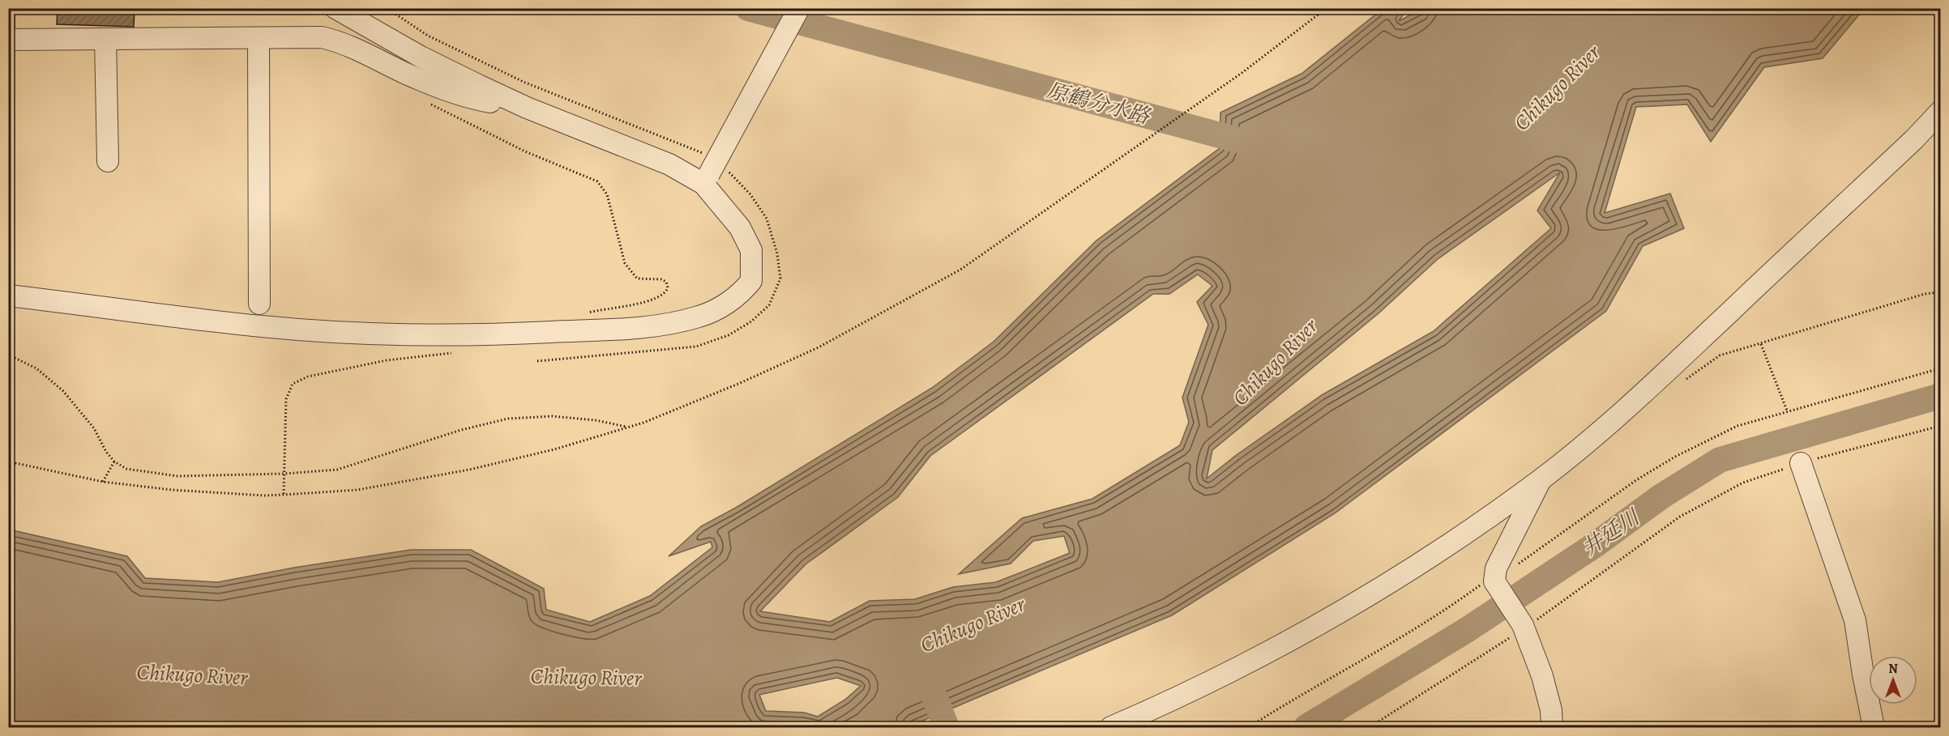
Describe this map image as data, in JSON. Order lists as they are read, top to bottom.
{
  "water": ["Chikugo River", "原鶴分水路", "井延川"],
  "north": "top"
}
